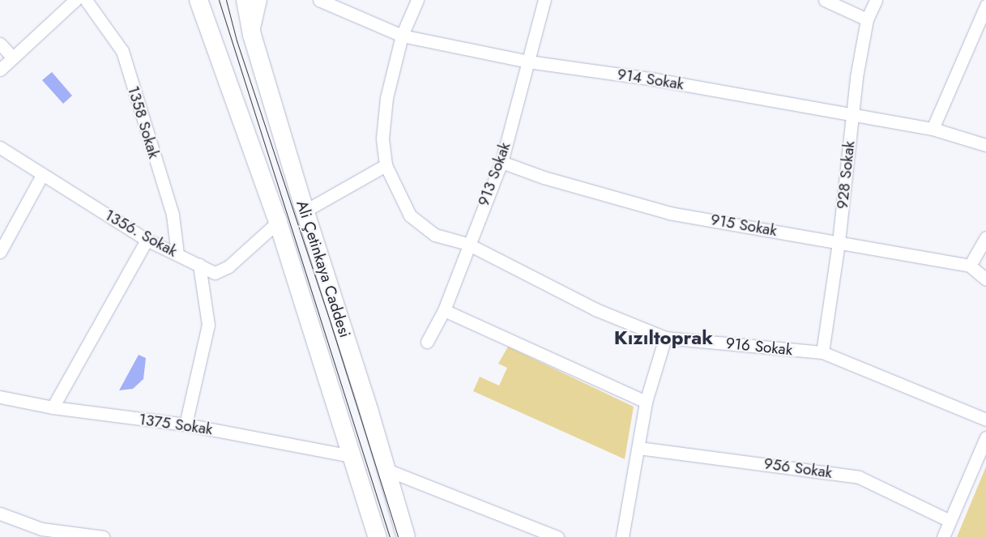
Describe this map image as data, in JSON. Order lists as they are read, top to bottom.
{
  "streets": {
    "main road": ["Ali Çetinkaya Caddesi"],
    "street": [
      "914 Sokak",
      "1358 Sokak",
      "913 Sokak",
      "928 Sokak",
      "915 Sokak",
      "1356. Sokak",
      "916 Sokak",
      "1375 Sokak",
      "956 Sokak"
    ]
  },
  "crossings": [
    ["914 Sokak", "913 Sokak"],
    ["914 Sokak", "928 Sokak"],
    ["914 Sokak", "916 Sokak"],
    ["1358 Sokak", "1356. Sokak"],
    ["913 Sokak", "915 Sokak"],
    ["913 Sokak", "916 Sokak"],
    ["928 Sokak", "915 Sokak"],
    ["928 Sokak", "916 Sokak"]
  ],
  "districts": ["Kızıltoprak"]
}
